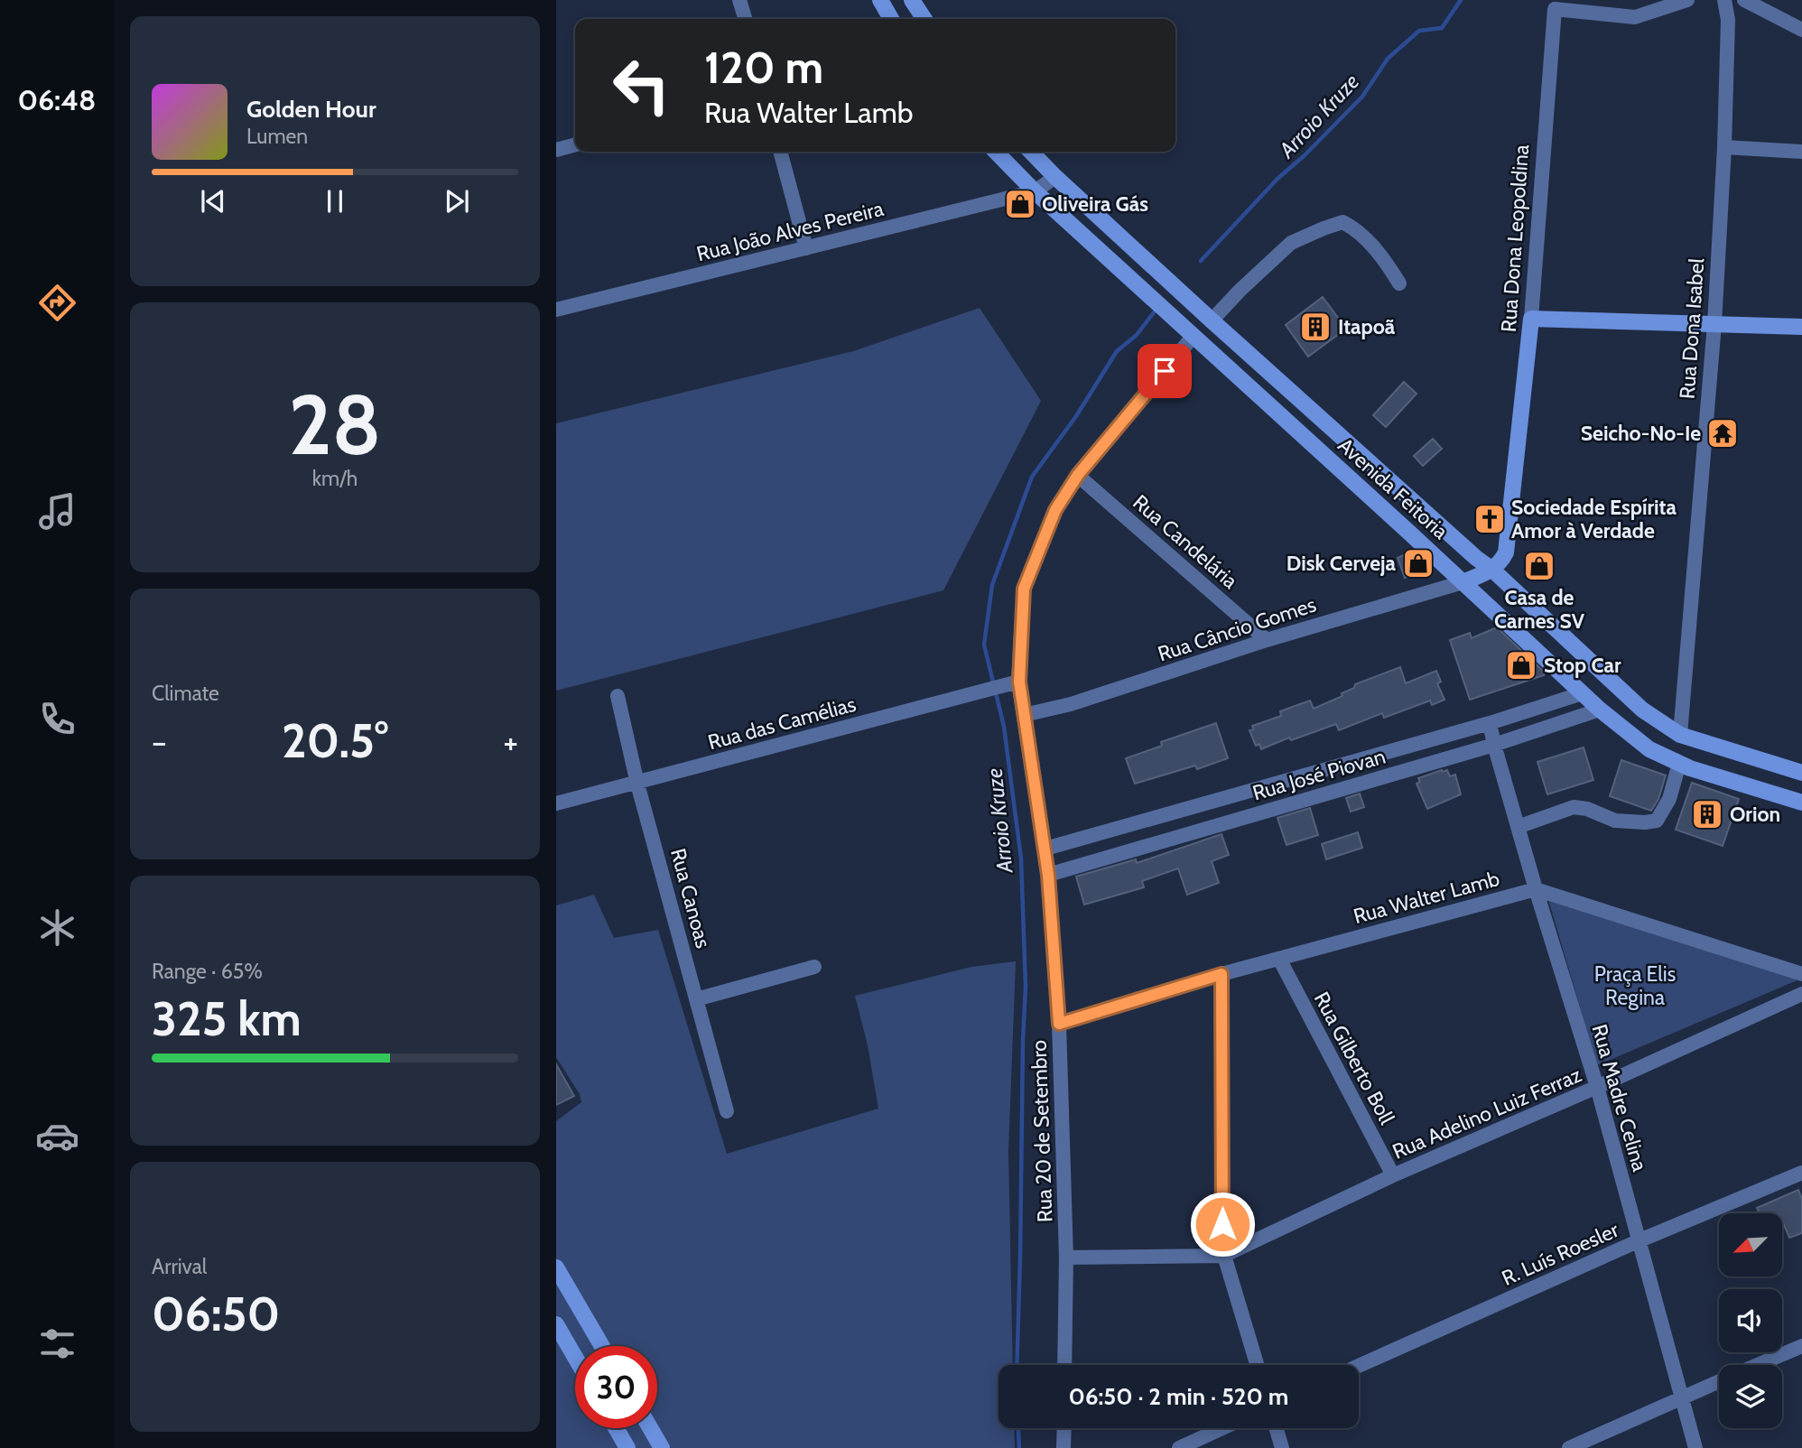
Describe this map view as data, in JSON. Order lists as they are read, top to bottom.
{
  "streets": {
    "main road": ["Rua Dona Leopoldina", "Avenida Feitoria"],
    "street": [
      "Rua João Alves Pereira",
      "Rua Dona Isabel",
      "Rua Candelária",
      "Rua Câncio Gomes",
      "Rua das Camélias",
      "Rua José Piovan",
      "Rua Walter Lamb",
      "Rua Canoas",
      "Rua Gilberto Boll",
      "Rua Madre Celina",
      "Rua Adelino Luiz Ferraz",
      "Rua 20 de Setembro",
      "R. Luís Roesler"
    ]
  },
  "crossings": [
    ["Rua João Alves Pereira", "Avenida Feitoria"],
    ["Rua Dona Leopoldina", "Avenida Feitoria"],
    ["Rua Dona Isabel", "Avenida Feitoria"],
    ["Avenida Feitoria", "Rua Câncio Gomes"],
    ["Avenida Feitoria", "Rua José Piovan"],
    ["Avenida Feitoria", "Rua 20 de Setembro"],
    ["Rua Candelária", "Rua Câncio Gomes"],
    ["Rua Candelária", "Rua 20 de Setembro"],
    ["Rua Câncio Gomes", "Rua 20 de Setembro"],
    ["Rua das Camélias", "Rua Canoas"],
    ["Rua das Camélias", "Rua 20 de Setembro"],
    ["Rua José Piovan", "Rua Madre Celina"],
    ["Rua José Piovan", "Rua 20 de Setembro"],
    ["Rua Walter Lamb", "Rua Gilberto Boll"],
    ["Rua Walter Lamb", "Rua Madre Celina"],
    ["Rua Walter Lamb", "Rua 20 de Setembro"],
    ["Rua Gilberto Boll", "Rua Adelino Luiz Ferraz"],
    ["Rua Madre Celina", "Rua Adelino Luiz Ferraz"],
    ["Rua Madre Celina", "R. Luís Roesler"]
  ],
  "water": ["Arroio Kruze"],
  "parks": ["Praça Elis Regina"],
  "places": {
    "shop": [
      "Oliveira Gás",
      "Disk Cerveja",
      "Casa de Carnes SV",
      "Stop Car"
    ],
    "building": ["Itapoã", "Orion"],
    "temple": ["Seicho-No-Ie"],
    "church": ["Sociedade Espírita Amor à Verdade"]
  },
  "north": "bottom left",
  "page": {
    "tabs": "06:48",
    "turn": ["120 m", "Rua Walter Lamb"],
    "song": ["Golden Hour", "Lumen"],
    "tile": [
      ["28", "km/h"],
      "Climate",
      ["Range · 65%", "325 km"],
      ["Arrival", "06:50"]
    ],
    "heat": ["−", "20.5°", "+"],
    "limit": "30",
    "trip": "06:50 · 2 min · 520 m"
  }
}
